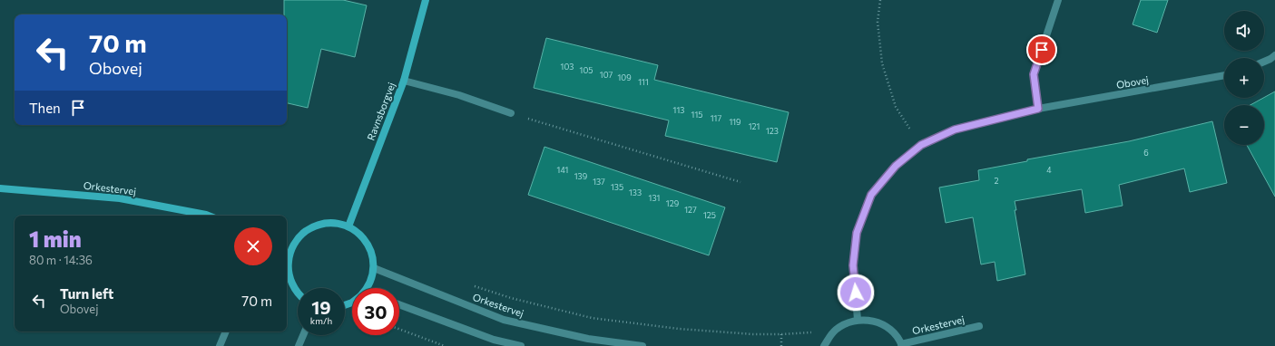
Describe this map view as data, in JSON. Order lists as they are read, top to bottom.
{
  "streets": {
    "street": ["Obovej", "Ravnsborgvej", "Orkestervej"]
  },
  "house_numbers": [
    "103",
    "105",
    "107",
    "109",
    "111",
    "113",
    "115",
    "117",
    "119",
    "121",
    "123",
    "6",
    "141",
    "4",
    "139",
    "2",
    "137",
    "135",
    "133",
    "131",
    "129",
    "127",
    "125"
  ],
  "page": {
    "map_buttons": ["+", "−"],
    "turn": ["70 m", "Obovej"],
    "then": "Then",
    "heading": ["1 min", "80 m · 14:36"],
    "list": [
      {
        "name": "Turn left",
        "note": "Obovej",
        "value": "70 m"
      }
    ],
    "speed": "19 km/h",
    "limit": "30"
  }
}
